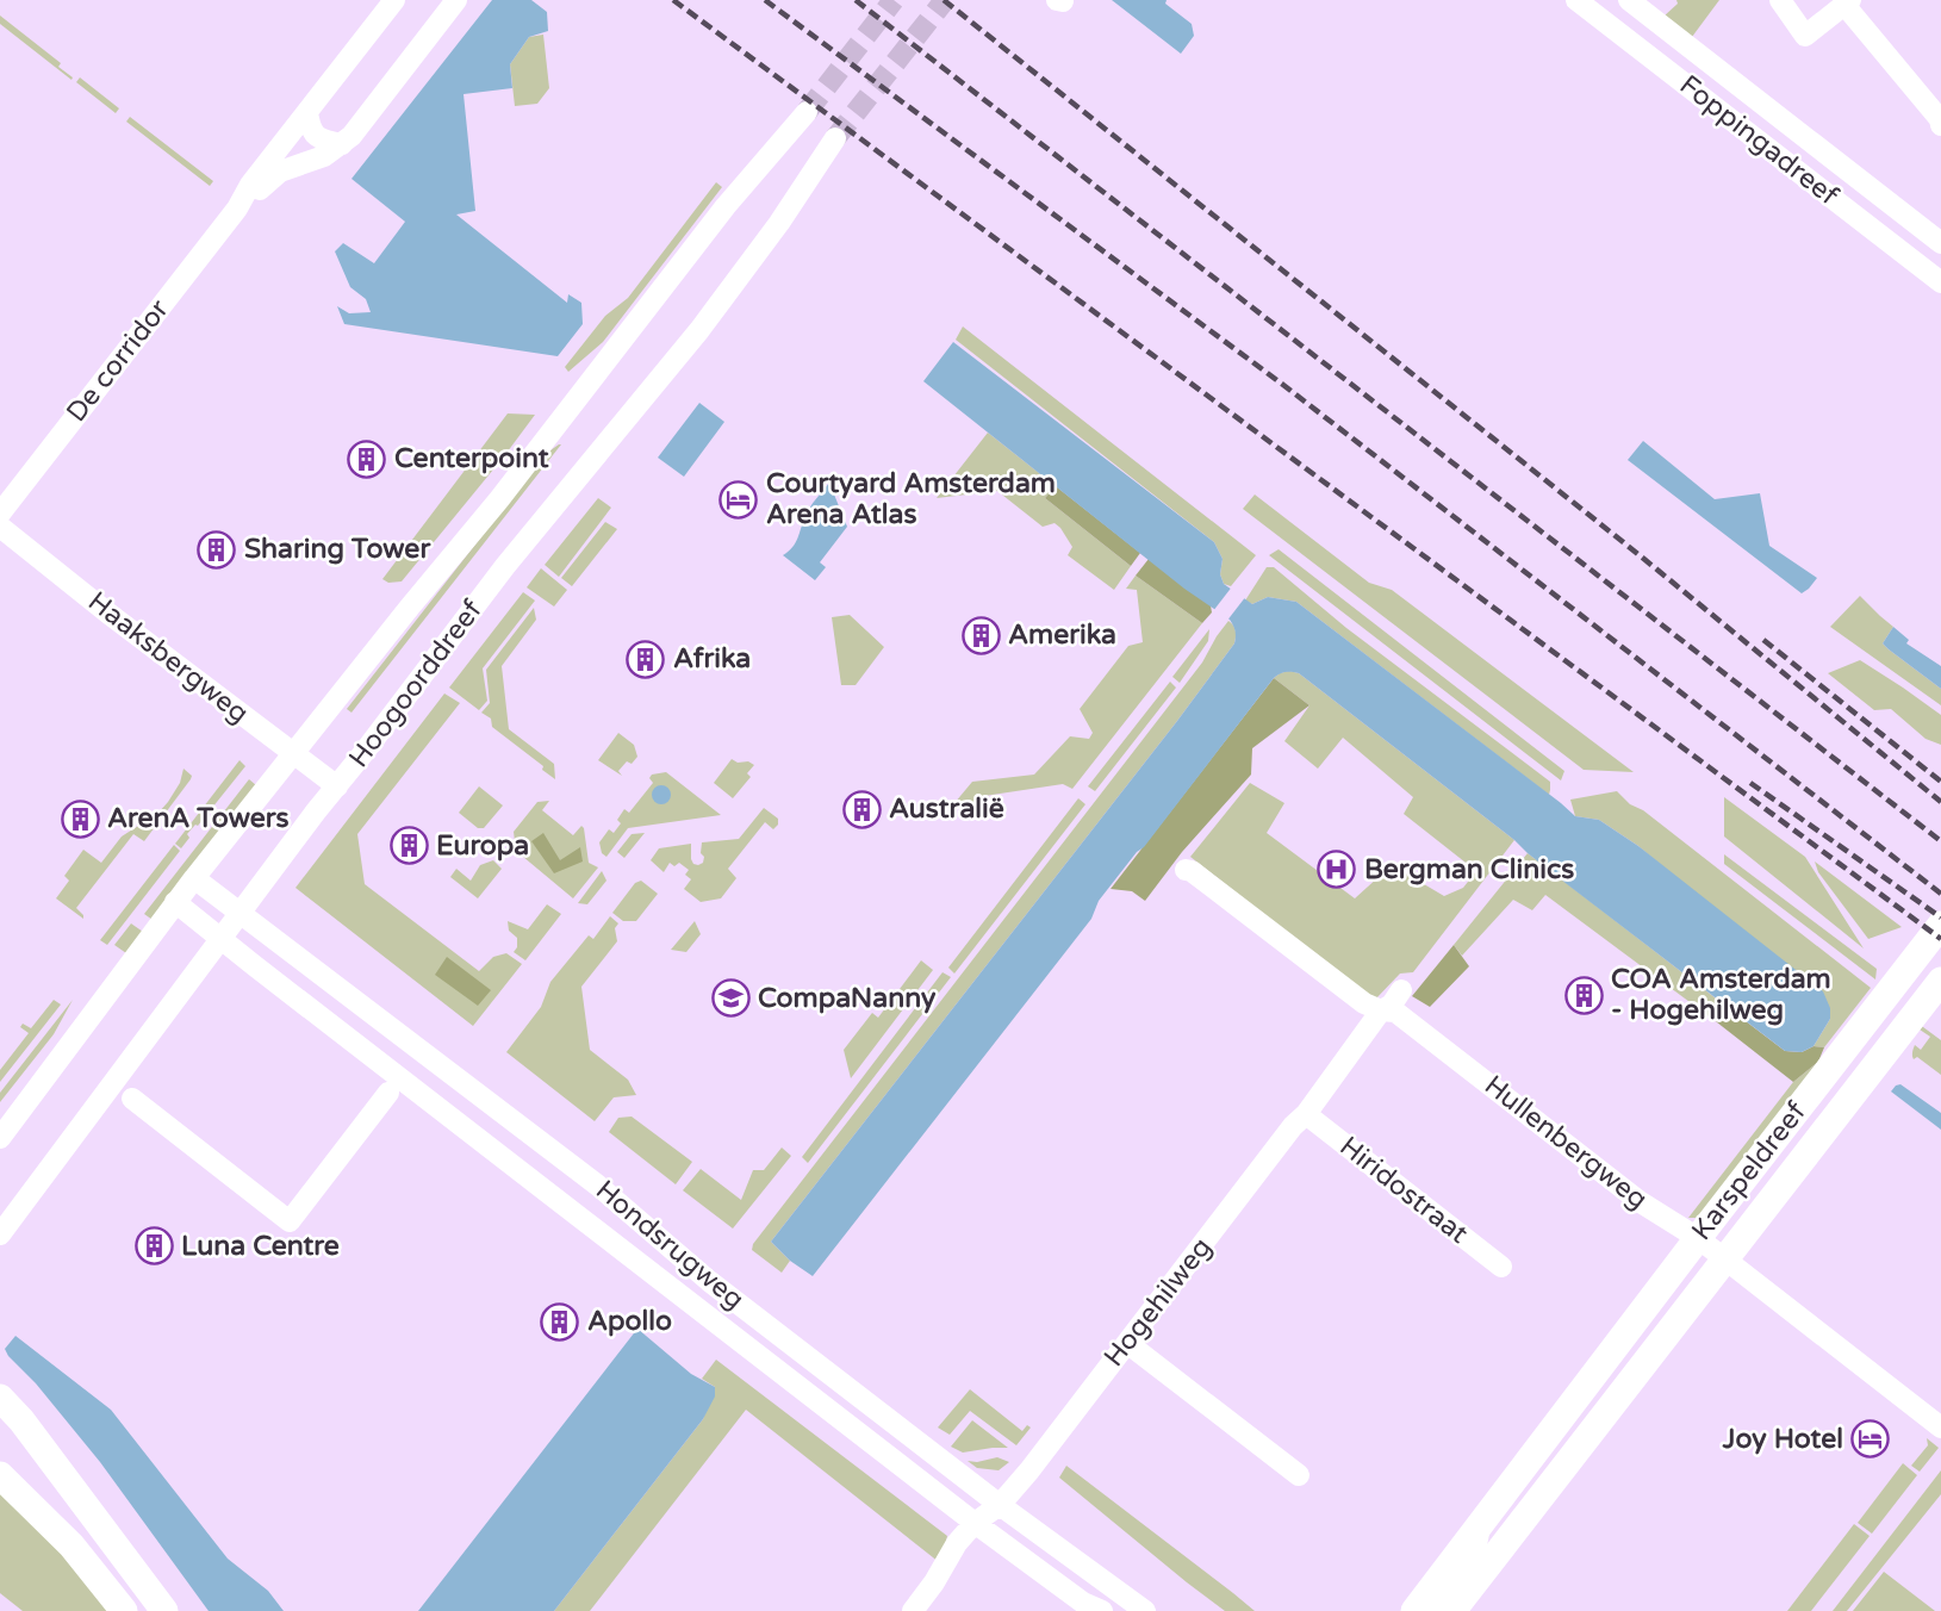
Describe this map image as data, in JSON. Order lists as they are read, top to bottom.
{
  "streets": {
    "main road": ["Karspeldreef"],
    "street": [
      "Foppingadreef",
      "De corridor",
      "Haaksbergweg",
      "Hoogoorddreef",
      "Hullenbergweg",
      "Hiridostraat",
      "Hondsrugweg",
      "Hogehilweg"
    ]
  },
  "crossings": [
    ["Haaksbergweg", "Hoogoorddreef"],
    ["Hoogoorddreef", "Hondsrugweg"],
    ["Hullenbergweg", "Karspeldreef"],
    ["Hullenbergweg", "Hogehilweg"],
    ["Hiridostraat", "Hogehilweg"],
    ["Hondsrugweg", "Hogehilweg"]
  ],
  "places": {
    "building": [
      "Centerpoint",
      "Sharing Tower",
      "Amerika",
      "Afrika",
      "Australië",
      "ArenA Towers",
      "Europa",
      "COA Amsterdam - Hogehilweg",
      "Luna Centre",
      "Apollo"
    ],
    "hotel": ["Courtyard Amsterdam Arena Atlas", "Joy Hotel"],
    "hospital": ["Bergman Clinics"],
    "school or university": ["CompaNanny"]
  }
}
